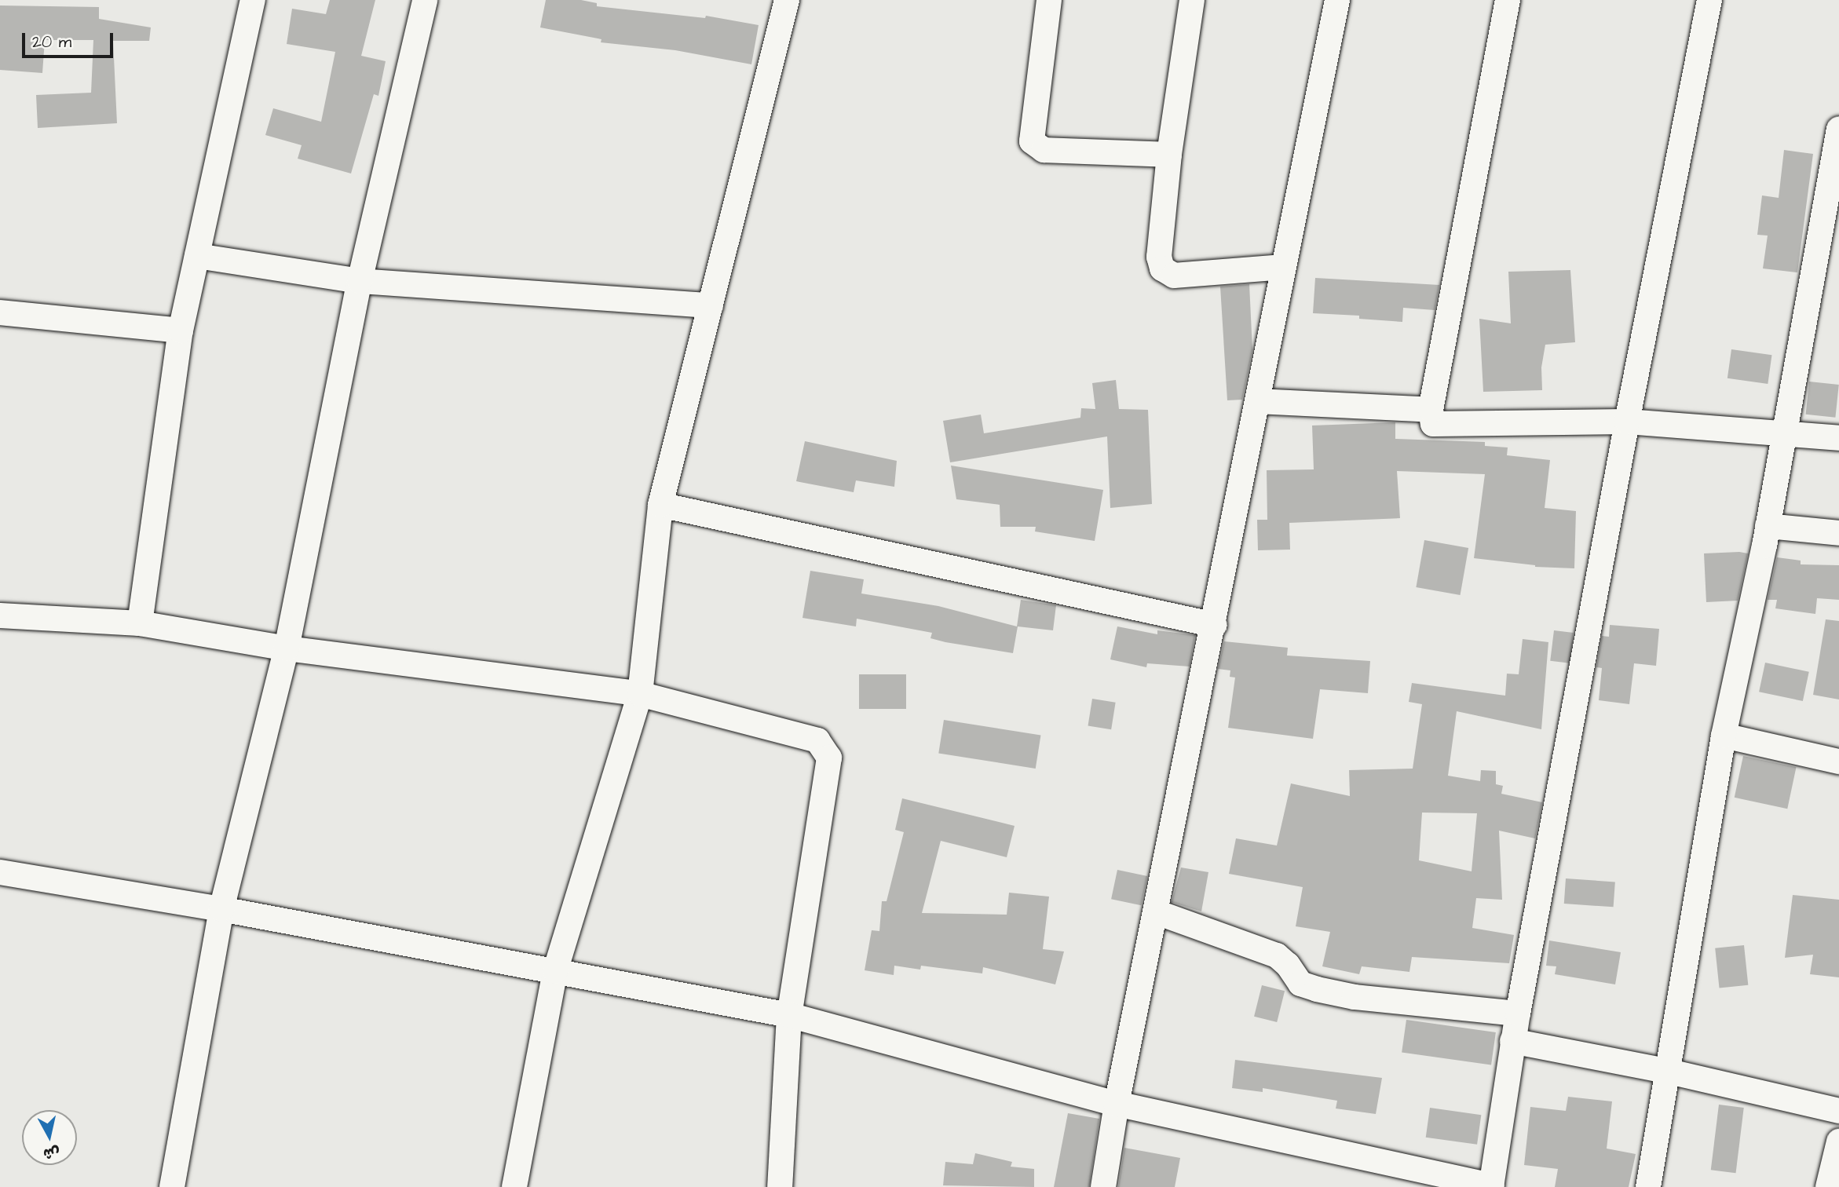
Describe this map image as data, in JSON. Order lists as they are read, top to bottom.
{
  "scale_bar": "20 m",
  "north": "bottom"
}
